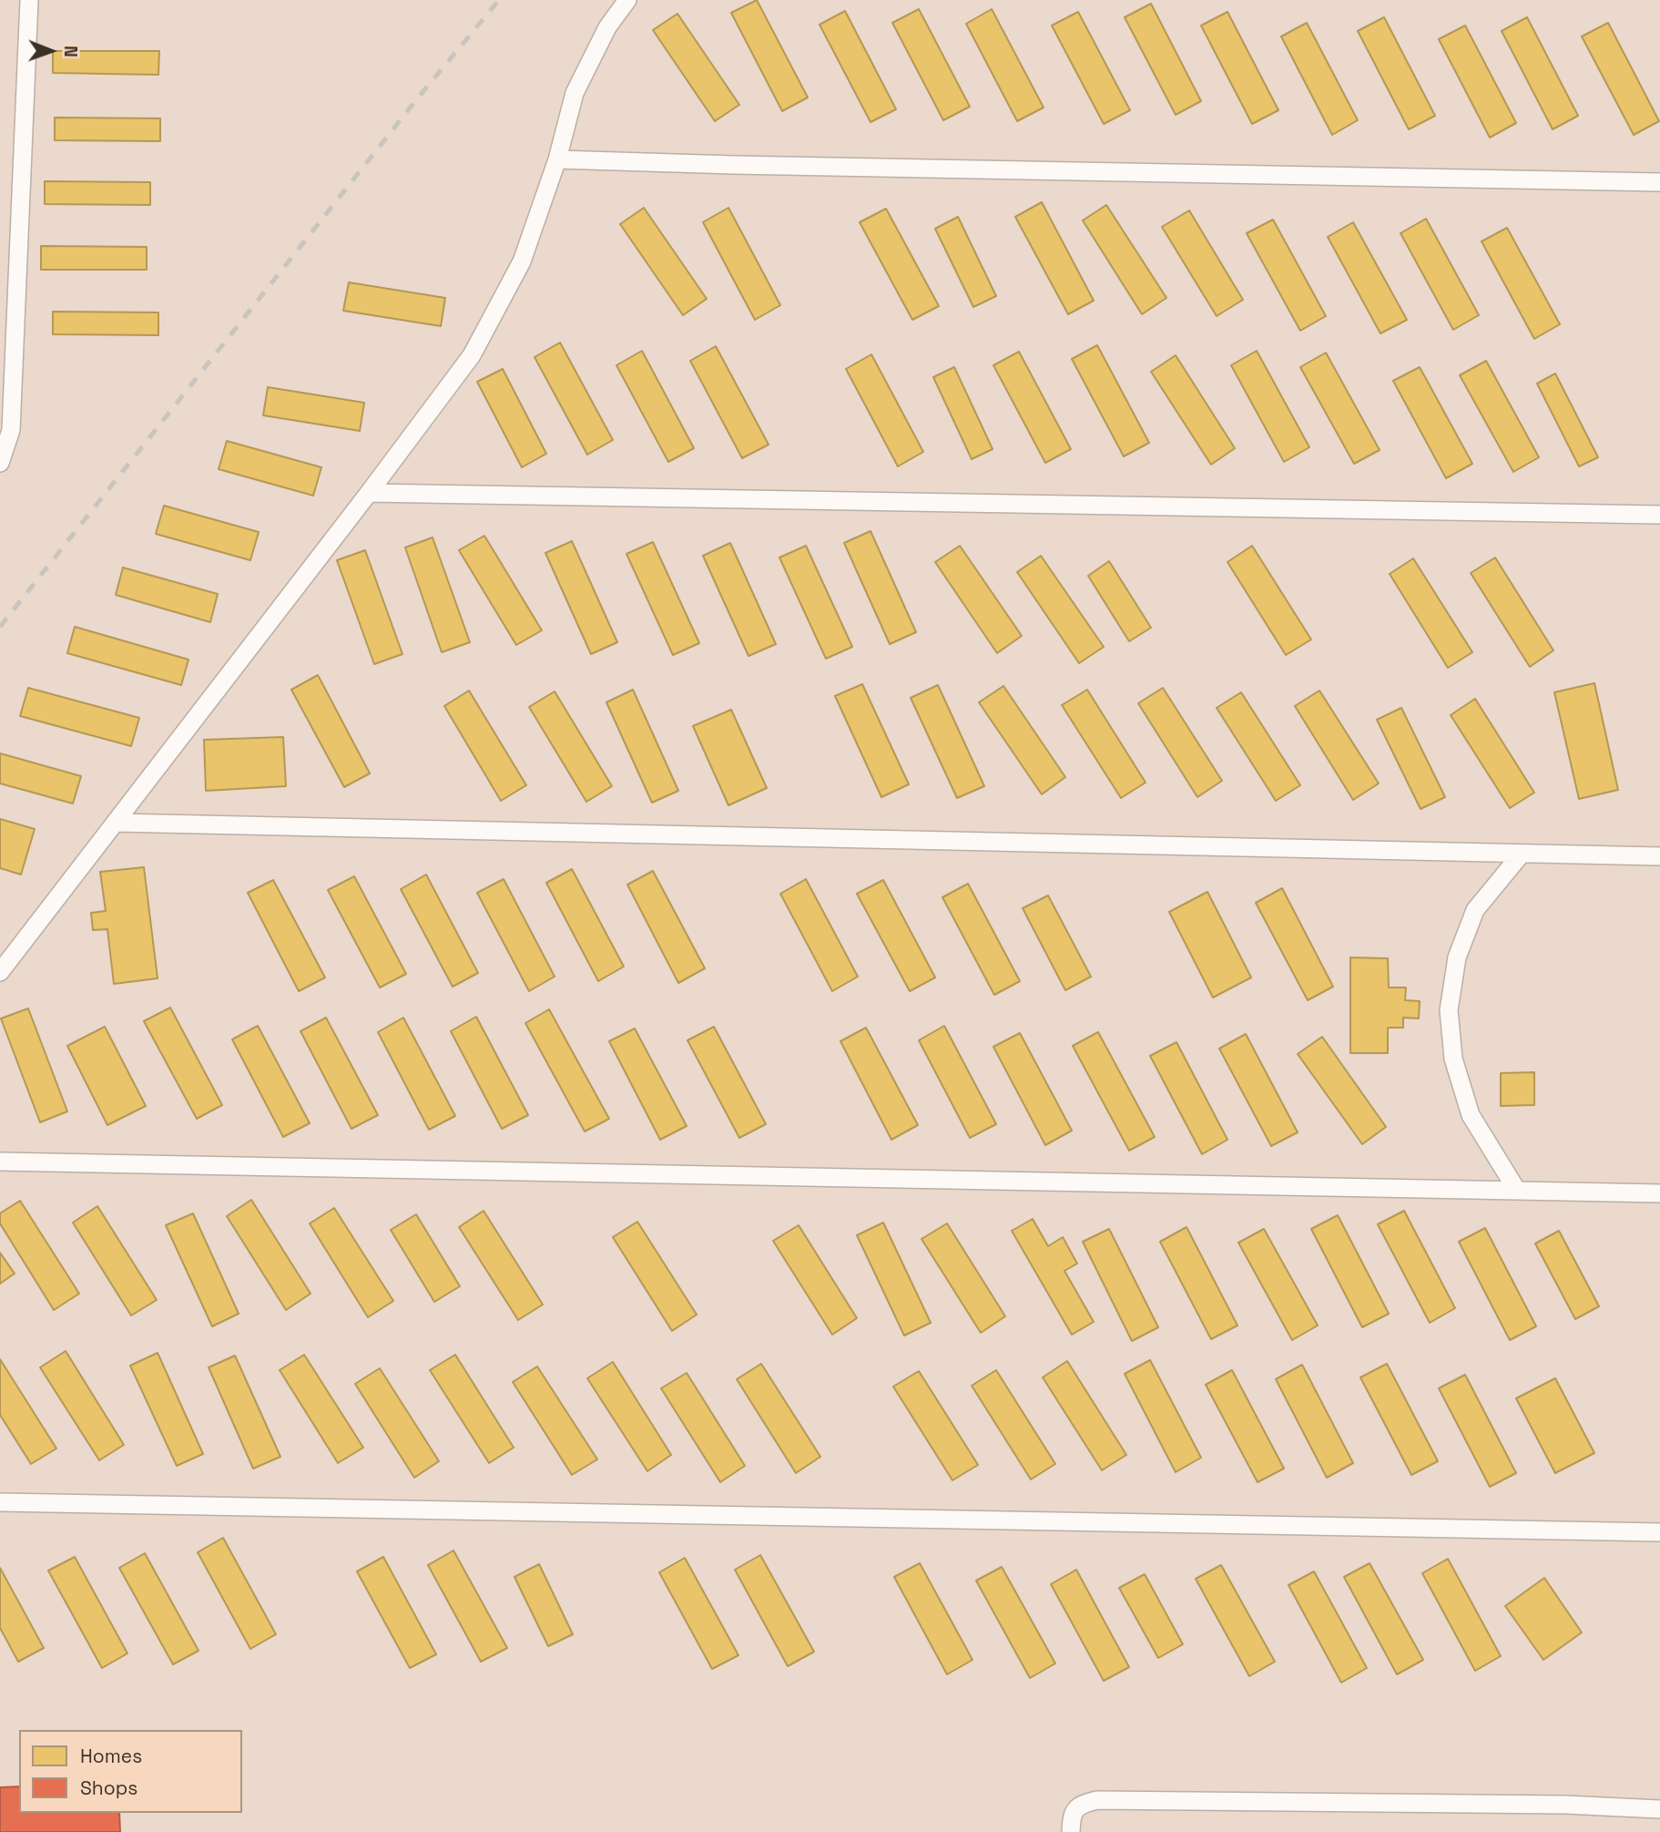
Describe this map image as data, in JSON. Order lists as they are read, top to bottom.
{
  "legend": ["Homes", "Shops"],
  "north": "right"
}
